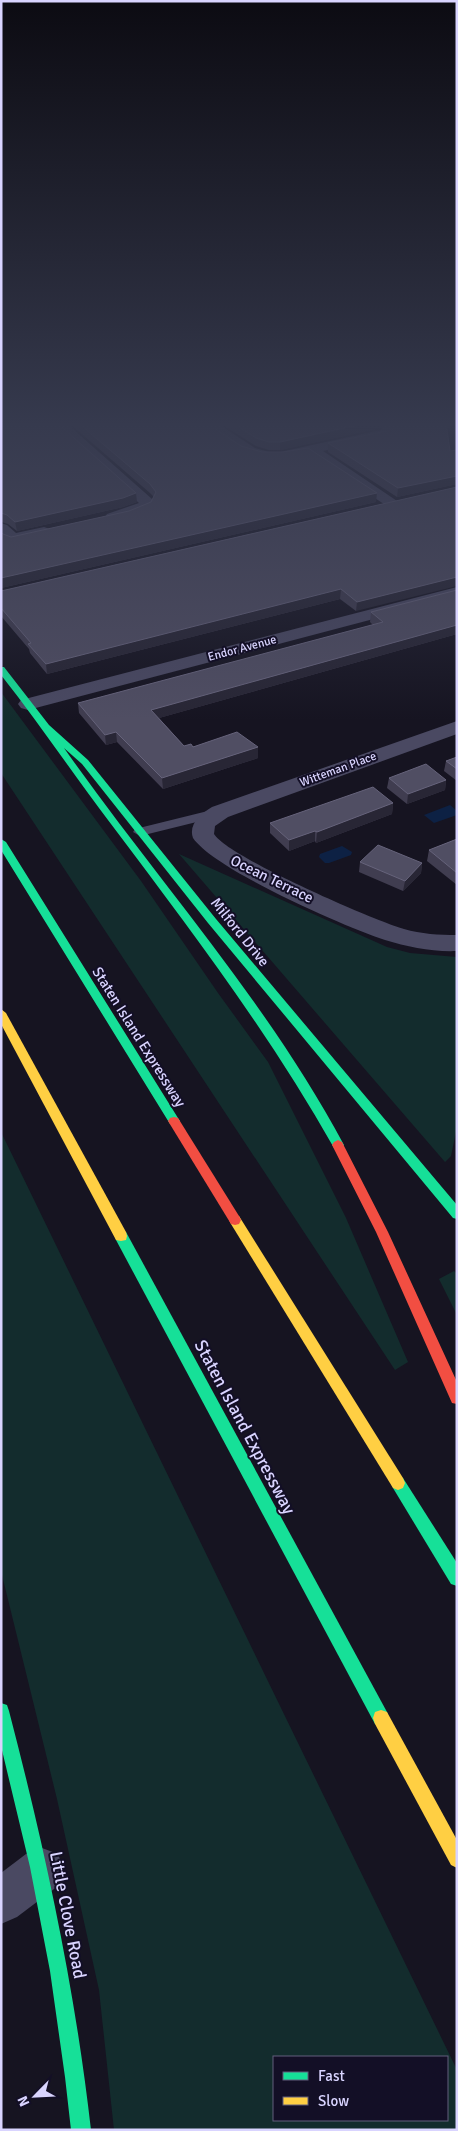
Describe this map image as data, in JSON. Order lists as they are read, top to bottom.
{
  "streets": {
    "main road": ["Milford Drive", "Staten Island Expressway", "Little Clove Road"],
    "street": ["Endor Avenue", "Witteman Place", "Ocean Terrace"]
  },
  "crossings": [
    ["Endor Avenue", "Milford Drive"],
    ["Witteman Place", "Ocean Terrace"]
  ],
  "legend": ["Fast", "Slow"],
  "north": "bottom left"
}
